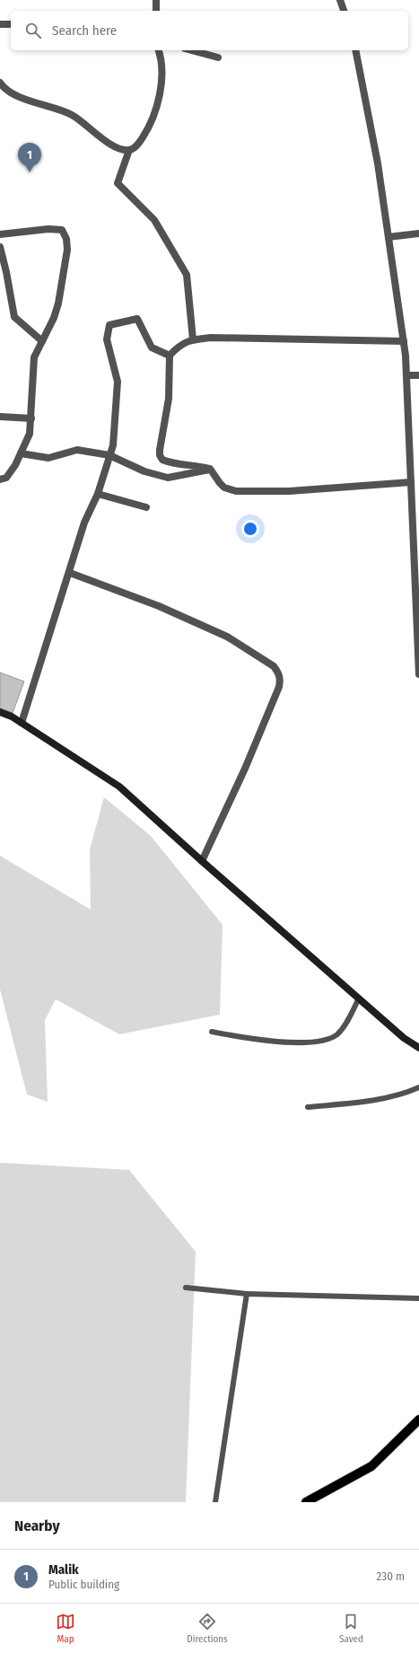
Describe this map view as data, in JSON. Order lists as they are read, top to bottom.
{
  "page": {
    "search": "Search here",
    "pins": "1",
    "heading": "Nearby",
    "list": [
      {
        "mark": "1",
        "name": "Malik",
        "note": "Public building",
        "value": "230 m"
      }
    ],
    "nav": ["Map", "Directions", "Saved"]
  }
}
